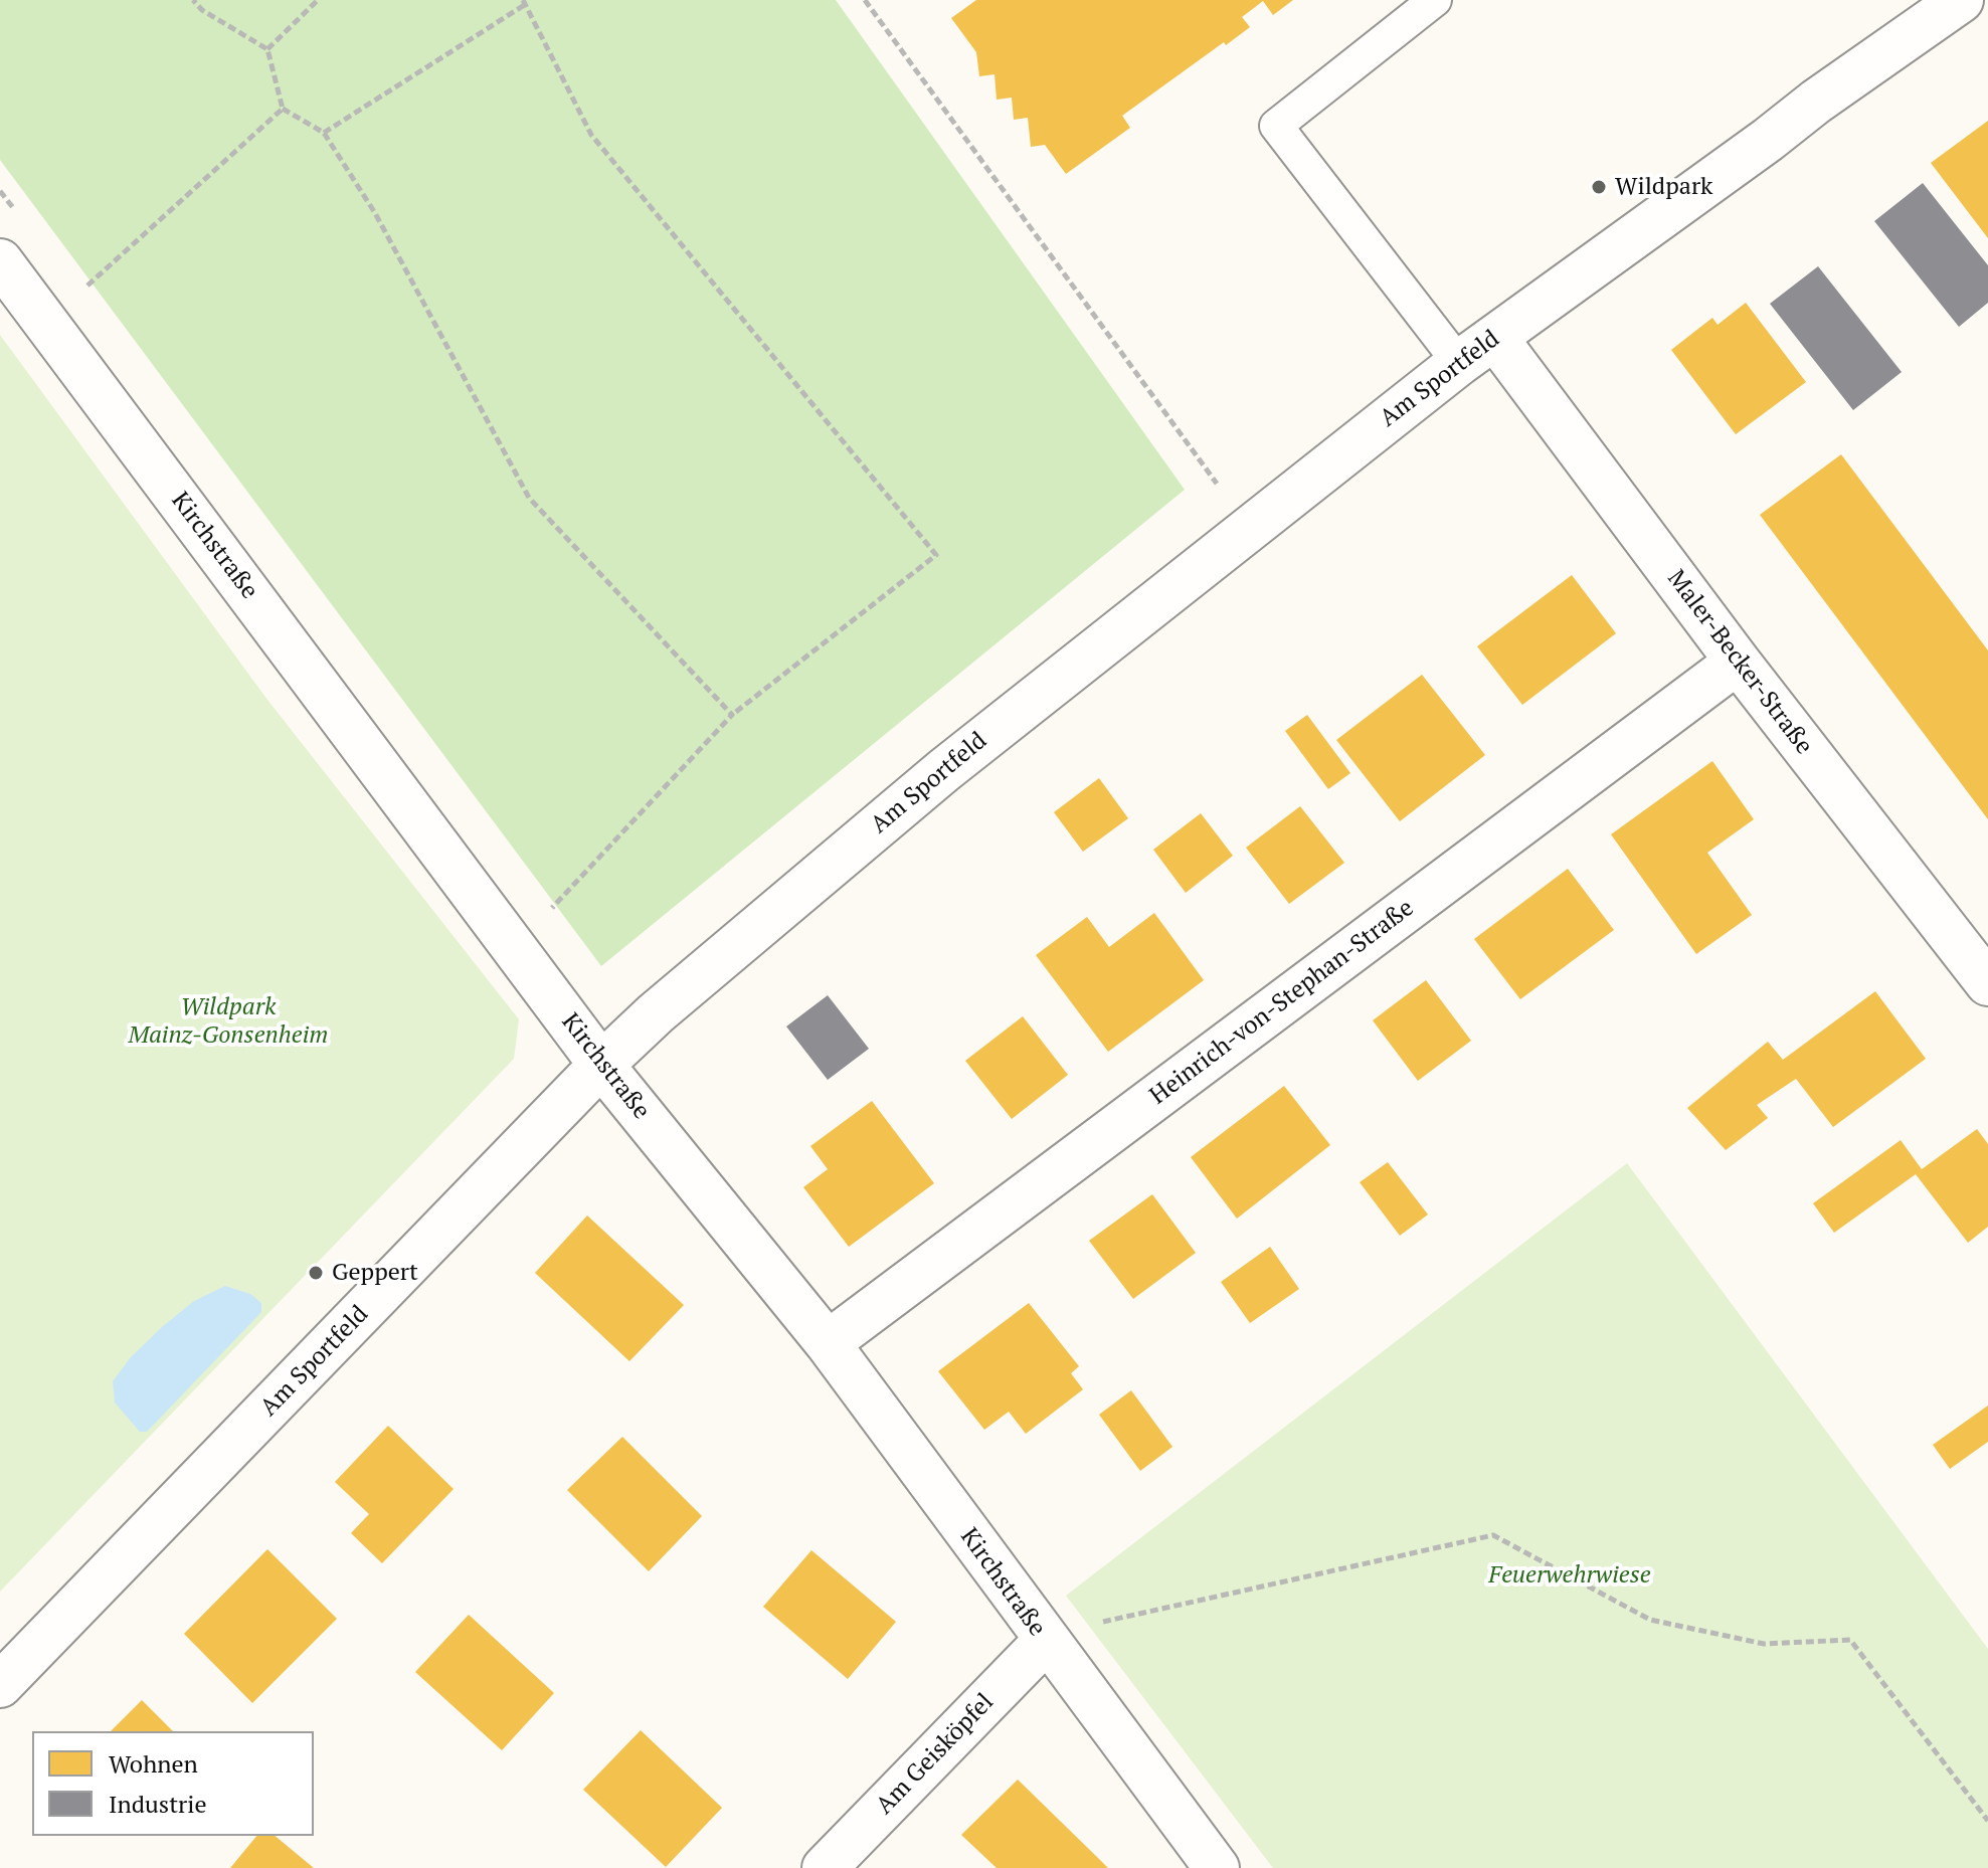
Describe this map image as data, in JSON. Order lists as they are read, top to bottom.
{
  "streets": {
    "street": [
      "Am Sportfeld",
      "Kirchstraße",
      "Maler-Becker-Straße",
      "Heinrich-von-Stephan-Straße",
      "Am Geisköpfel"
    ]
  },
  "crossings": [
    ["Am Sportfeld", "Kirchstraße"],
    ["Am Sportfeld", "Maler-Becker-Straße"],
    ["Kirchstraße", "Heinrich-von-Stephan-Straße"],
    ["Kirchstraße", "Am Geisköpfel"],
    ["Maler-Becker-Straße", "Heinrich-von-Stephan-Straße"]
  ],
  "parks": ["Wildpark Mainz-Gonsenheim", "Feuerwehrwiese"],
  "places": ["Wildpark", "Geppert"],
  "legend": ["Wohnen", "Industrie"]
}
